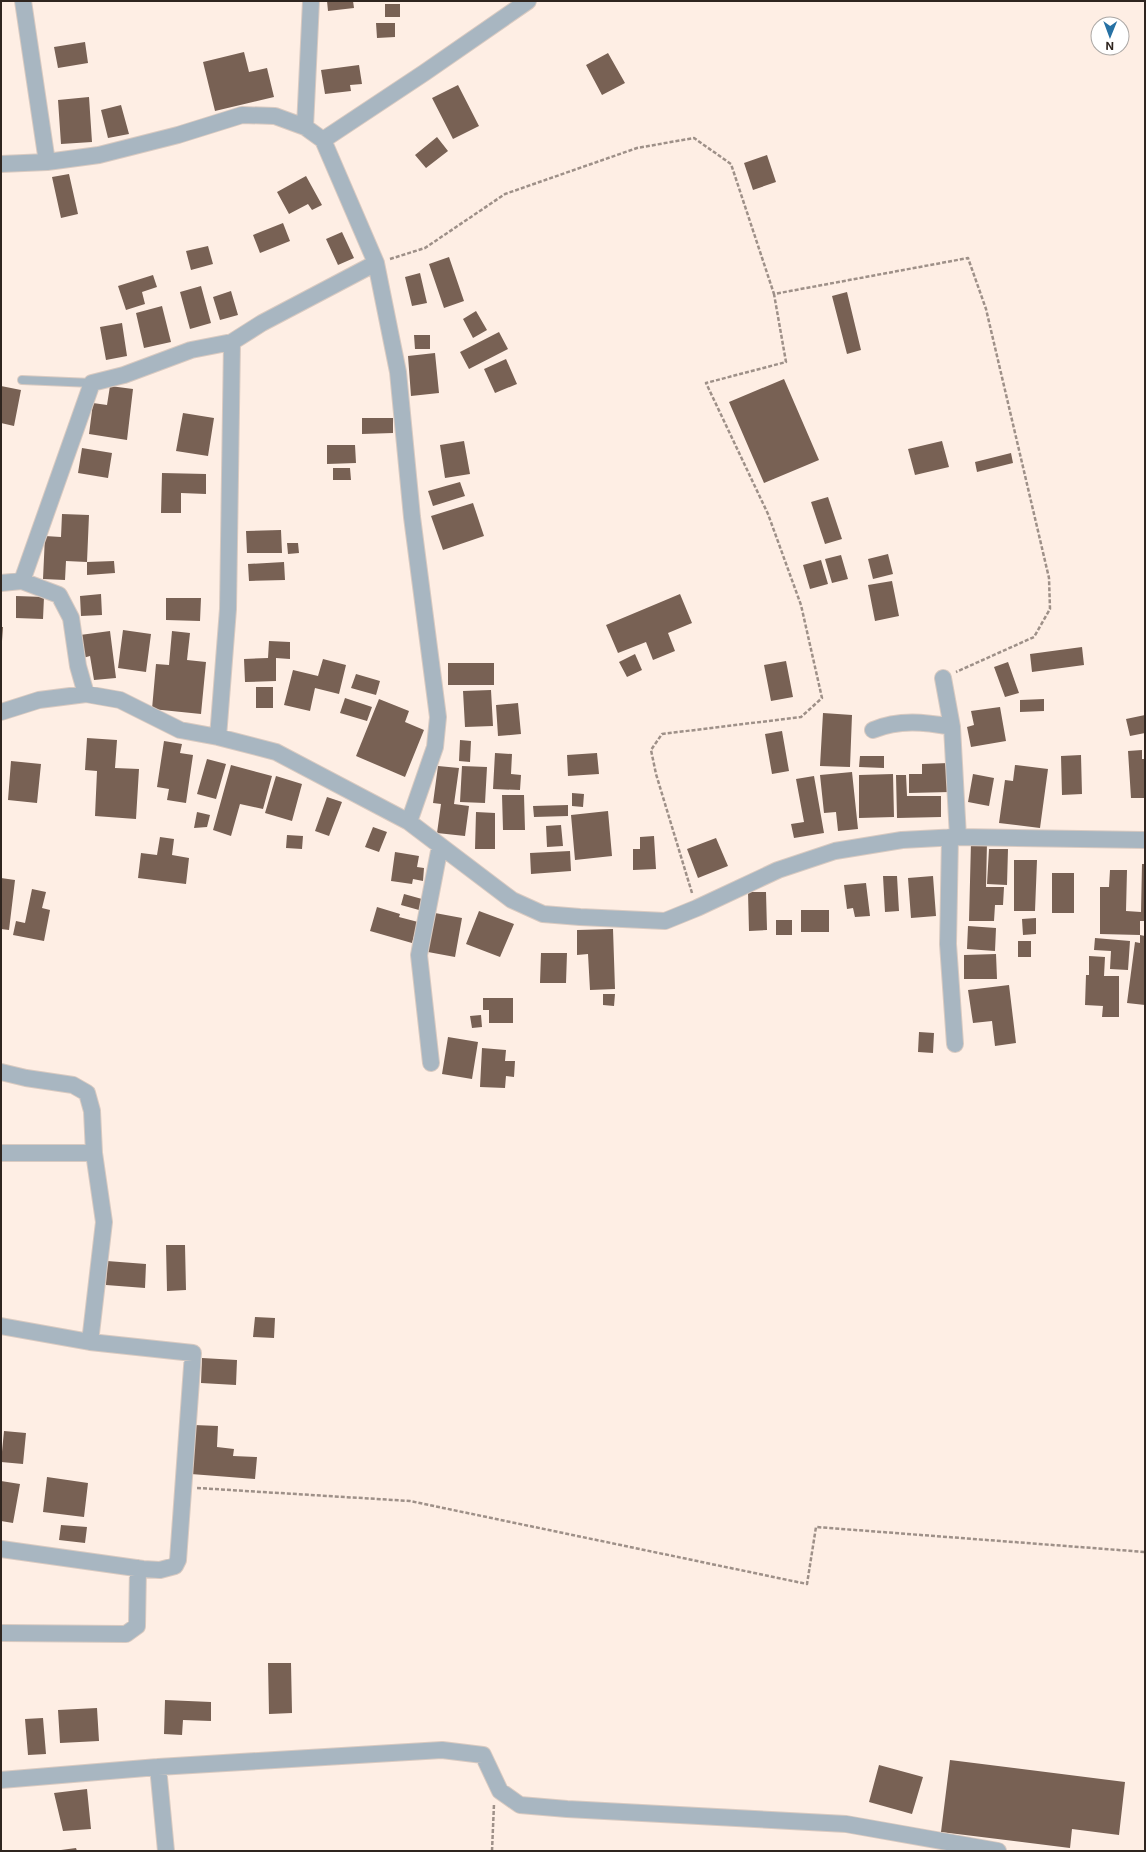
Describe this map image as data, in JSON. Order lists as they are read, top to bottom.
{
  "north": "bottom"
}
